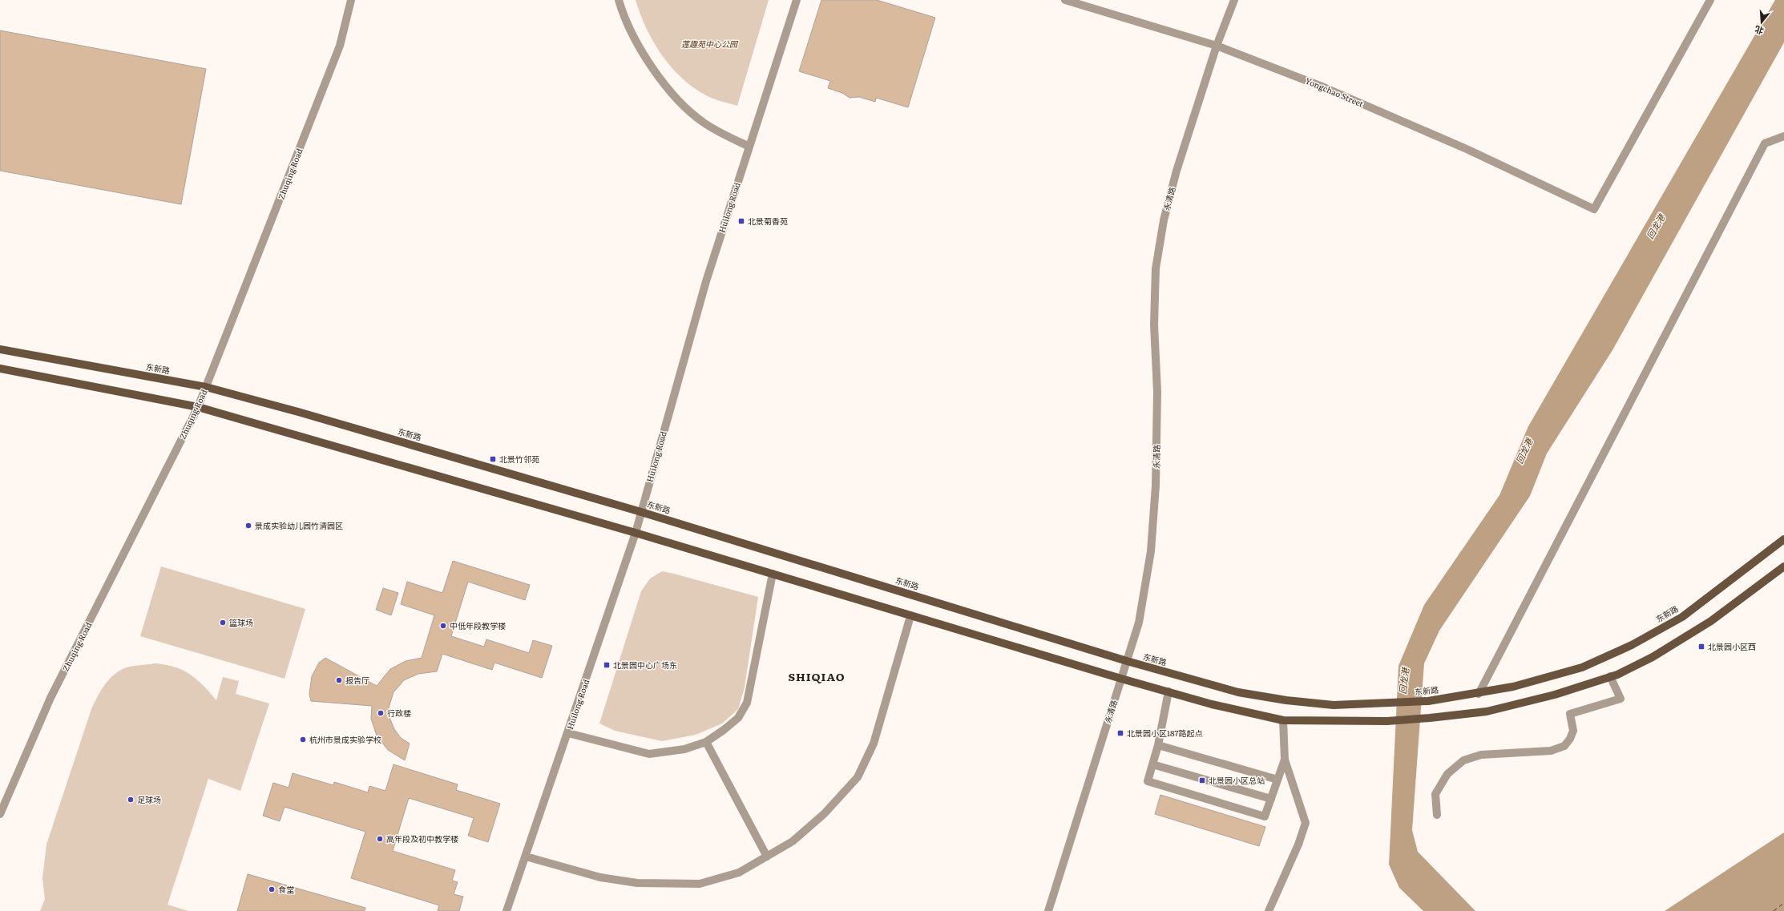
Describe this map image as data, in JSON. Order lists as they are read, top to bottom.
{
  "streets": {
    "main road": ["东新路"],
    "street": [
      "Yongchao Street",
      "Zhuqing Road",
      "永清路",
      "Huilong Road"
    ]
  },
  "crossings": [
    ["Yongchao Street", "永清路"],
    ["Zhuqing Road", "东新路"],
    ["永清路", "东新路"],
    ["Huilong Road", "东新路"]
  ],
  "districts": ["SHIQIAO"],
  "water": ["回龙港"],
  "parks": ["莲趣苑中心公园"],
  "places": {
    "transit": [
      "北景菊香苑",
      "北景竹邻苑",
      "北景园小区西",
      "北景园中心广场东",
      "北景园小区187路起点",
      "北景园小区总站"
    ],
    "other": [
      "景成实验幼儿园竹清园区",
      "篮球场",
      "中低年段教学楼",
      "报告厅",
      "行政楼",
      "杭州市景成实验学校",
      "足球场",
      "高年段及初中教学楼",
      "食堂"
    ]
  },
  "north": "bottom"
}
